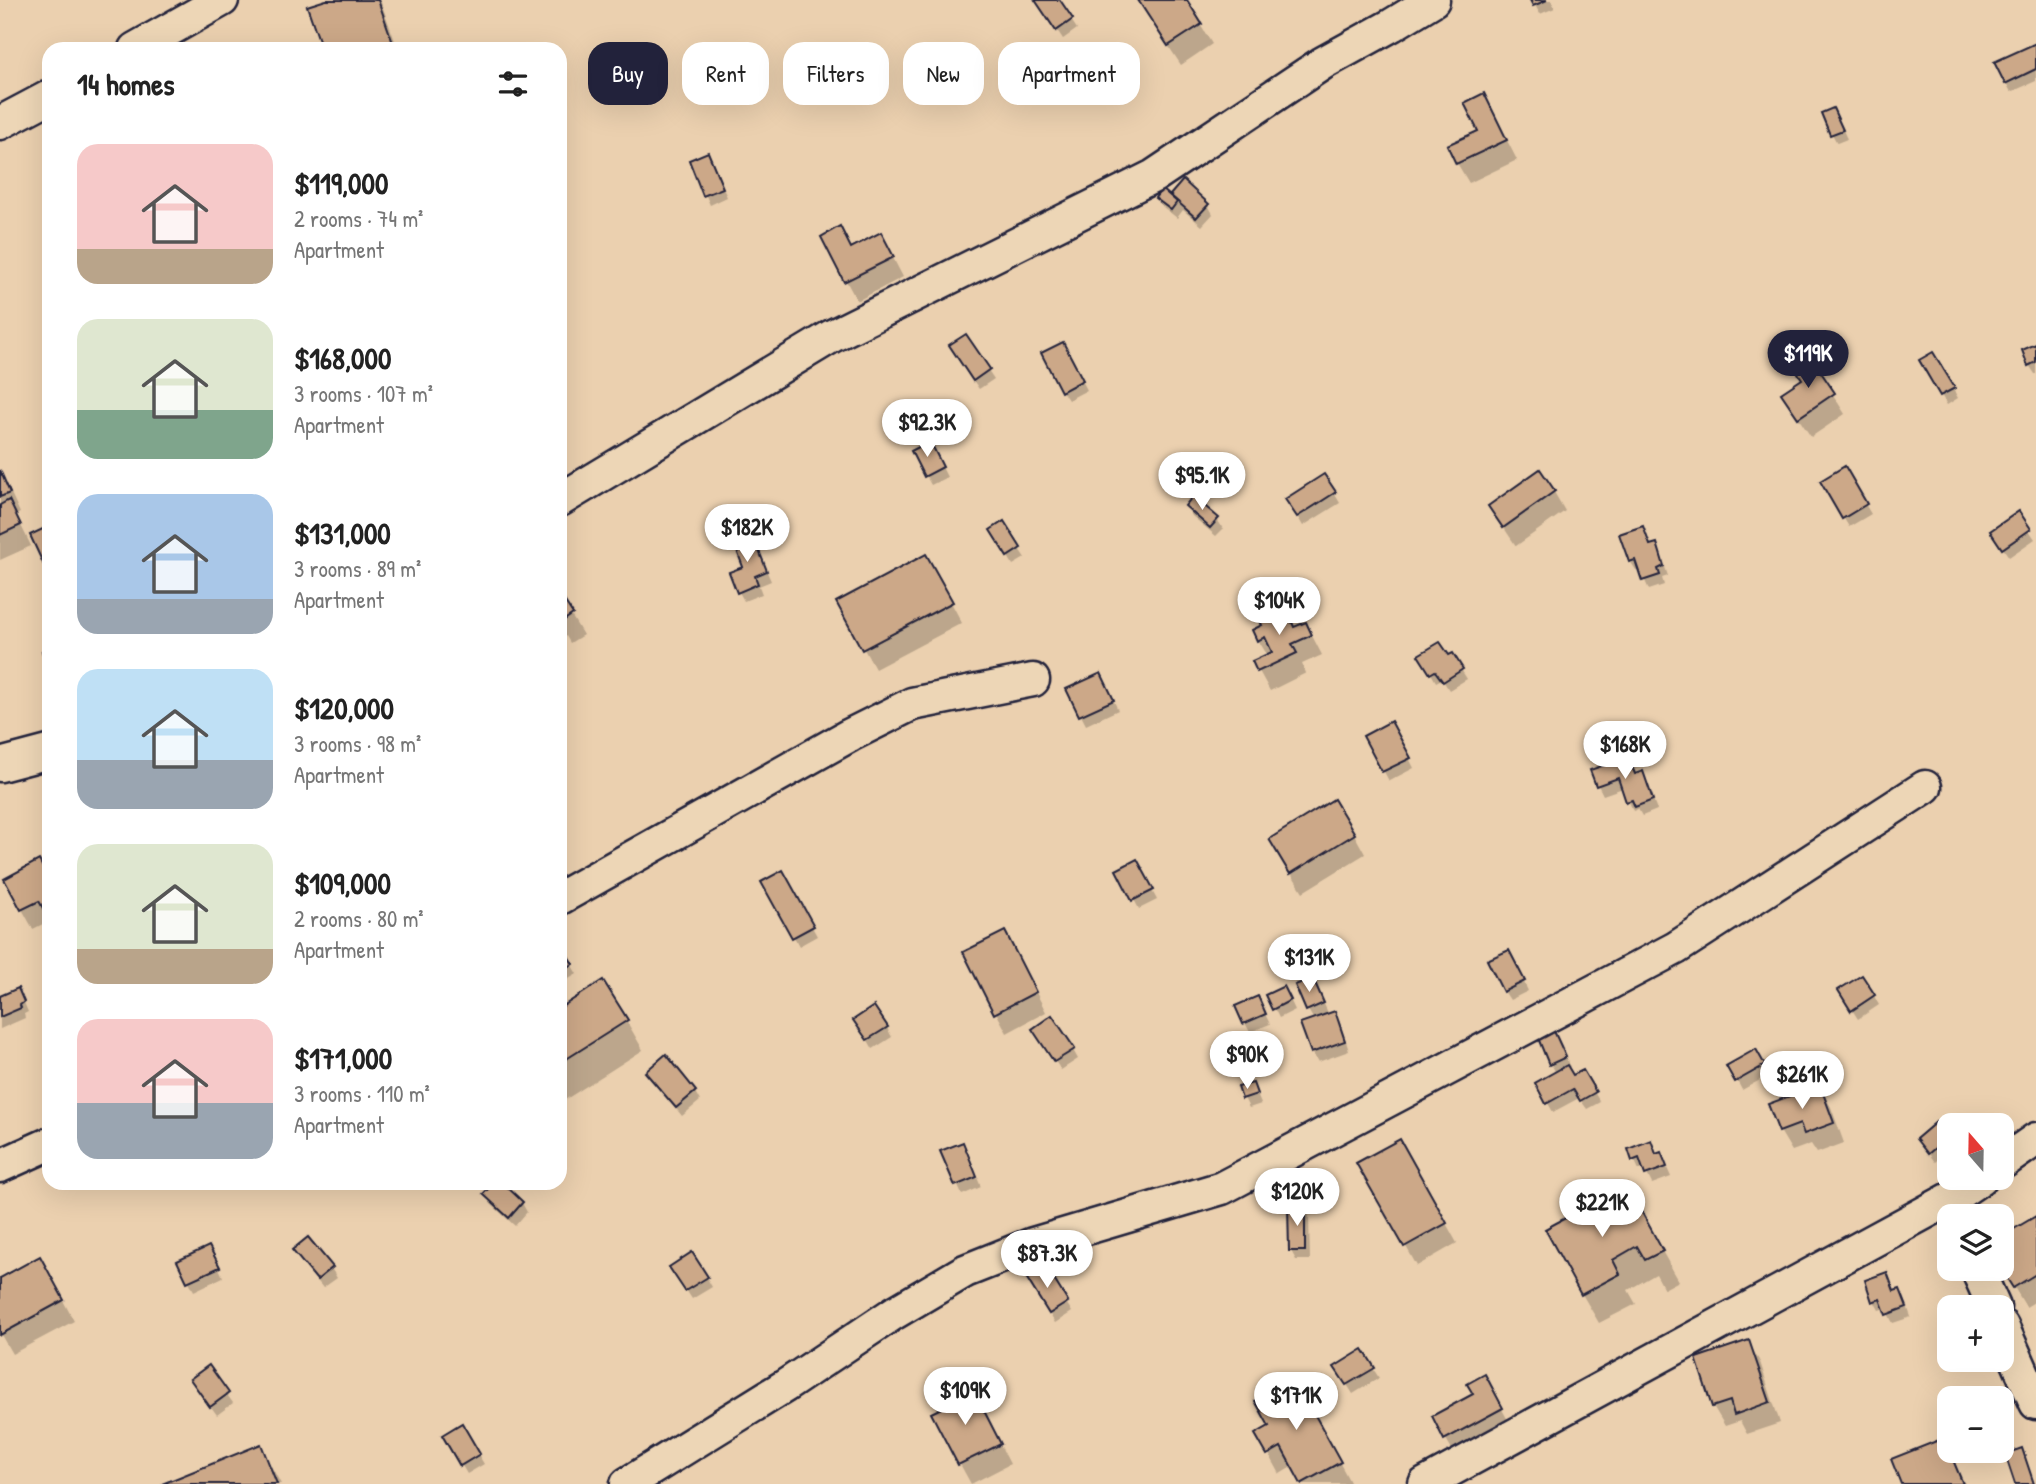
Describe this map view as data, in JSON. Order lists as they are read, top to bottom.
{
  "north": "top",
  "page": {
    "chip": [
      "Buy",
      "Rent",
      "Filters",
      "New",
      "Apartment"
    ],
    "heading": "14 homes",
    "list": [
      {
        "name": "$119,000",
        "note": "2 rooms · 74 m² · Apartment"
      },
      {
        "name": "$168,000",
        "note": "3 rooms · 107 m² · Apartment"
      },
      {
        "name": "$131,000",
        "note": "3 rooms · 89 m² · Apartment"
      },
      {
        "name": "$120,000",
        "note": "3 rooms · 98 m² · Apartment"
      },
      {
        "name": "$109,000",
        "note": "2 rooms · 80 m² · Apartment"
      },
      {
        "name": "$171,000",
        "note": "3 rooms · 110 m² · Apartment"
      }
    ],
    "price": [
      "$119K",
      "$92.3K",
      "$95.1K",
      "$182K",
      "$104K",
      "$168K",
      "$131K",
      "$90K",
      "$261K",
      "$120K",
      "$221K",
      "$87.3K",
      "$109K",
      "$171K"
    ],
    "map_buttons": ["+", "−"]
  }
}
